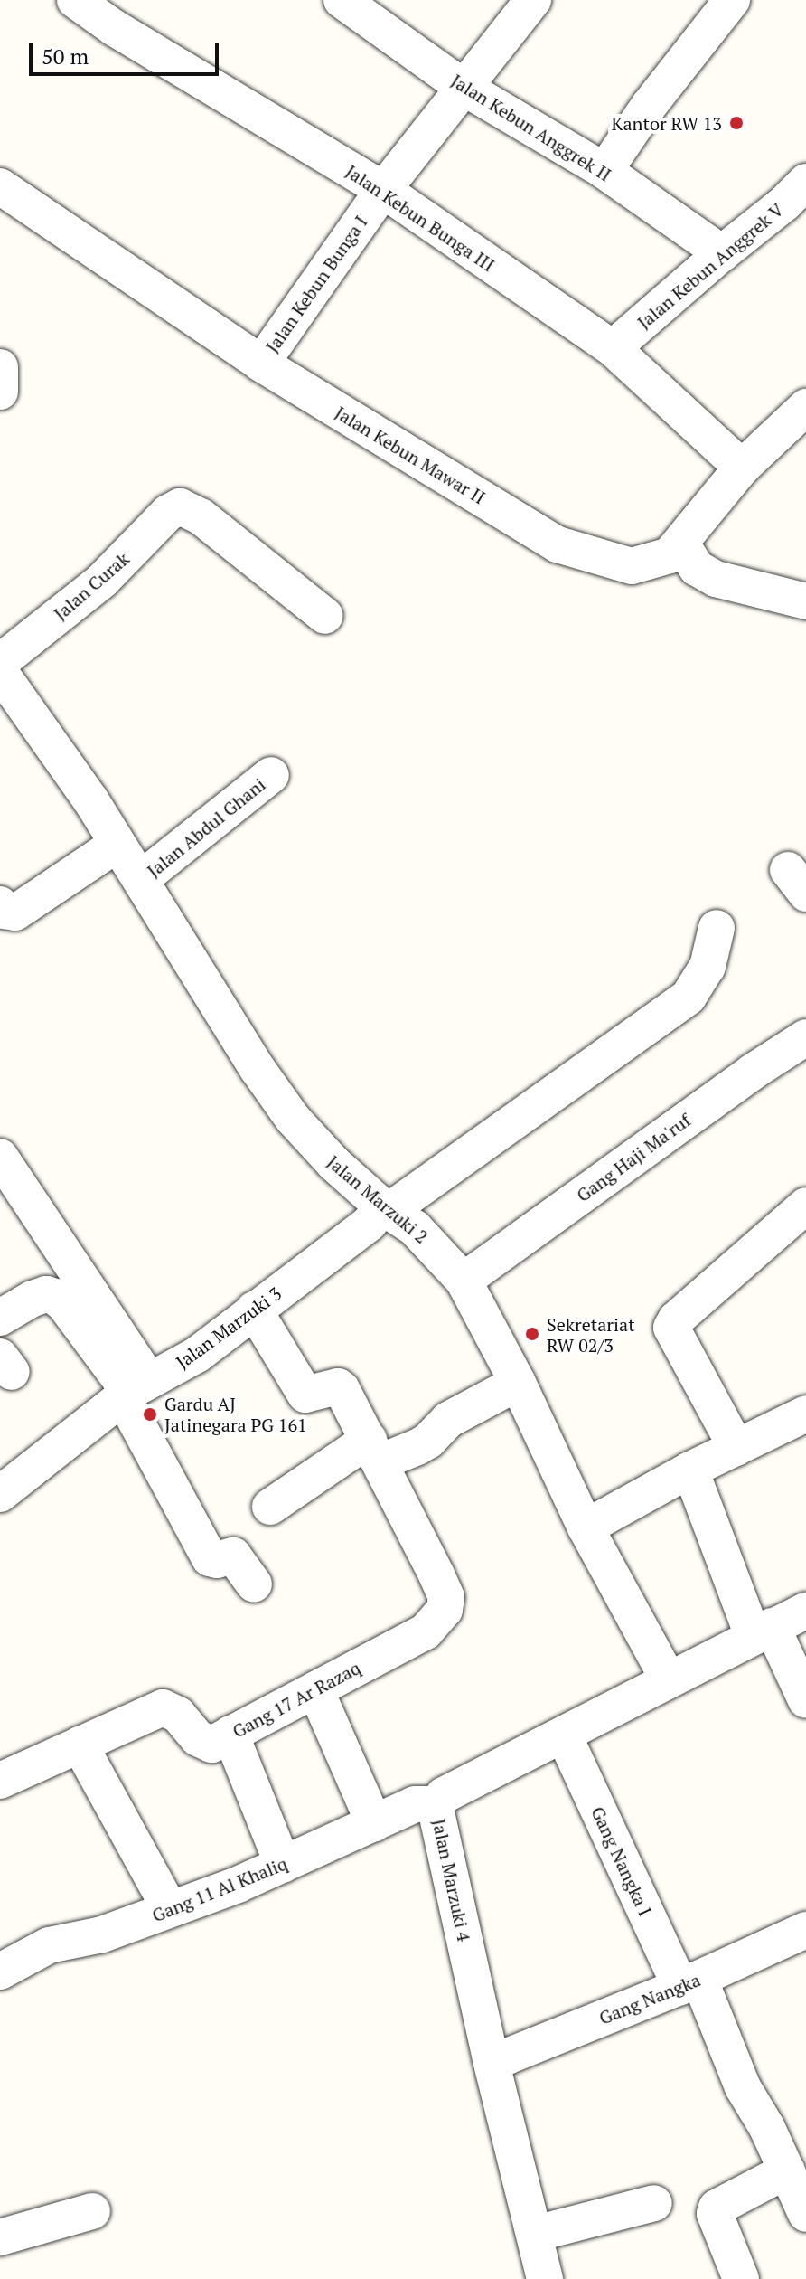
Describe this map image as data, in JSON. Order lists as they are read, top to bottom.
{
  "streets": {
    "street": [
      "Jalan Kebun Anggrek II",
      "Jalan Kebun Bunga III",
      "Jalan Kebun Anggrek V",
      "Jalan Kebun Bunga I",
      "Jalan Kebun Mawar II",
      "Jalan Curak",
      "Jalan Abdul Ghani",
      "Gang Haji Ma'ruf",
      "Jalan Marzuki 2",
      "Jalan Marzuki 3",
      "Gang 17 Ar Razaq",
      "Gang Nangka I",
      "Jalan Marzuki 4",
      "Gang 11 Al Khaliq",
      "Gang Nangka"
    ]
  },
  "crossings": [
    ["Jalan Kebun Anggrek II", "Jalan Kebun Anggrek V"],
    ["Jalan Kebun Anggrek II", "Jalan Kebun Bunga I"],
    ["Jalan Kebun Bunga III", "Jalan Kebun Anggrek V"],
    ["Jalan Kebun Bunga III", "Jalan Kebun Bunga I"],
    ["Jalan Kebun Bunga III", "Jalan Kebun Mawar II"],
    ["Jalan Kebun Bunga I", "Jalan Kebun Mawar II"],
    ["Jalan Abdul Ghani", "Jalan Marzuki 2"],
    ["Gang Haji Ma'ruf", "Jalan Marzuki 2"],
    ["Jalan Marzuki 2", "Jalan Marzuki 3"],
    ["Jalan Marzuki 2", "Jalan Marzuki 4"],
    ["Gang Nangka I", "Jalan Marzuki 4"],
    ["Gang Nangka I", "Gang Nangka"],
    ["Jalan Marzuki 4", "Gang 11 Al Khaliq"],
    ["Jalan Marzuki 4", "Gang Nangka"]
  ],
  "places": ["Kantor RW 13", "Sekretariat RW 02/3", "Gardu AJ Jatinegara PG 161"],
  "scale_bar": "50 m"
}
